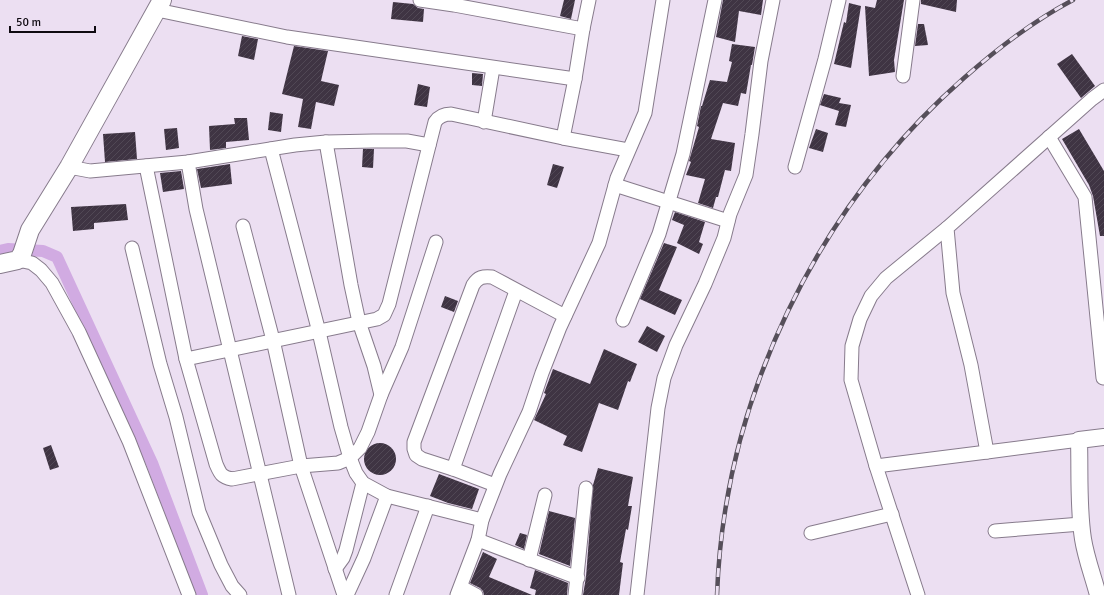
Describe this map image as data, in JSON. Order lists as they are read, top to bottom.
{
  "scale_bar": "50 m"
}
